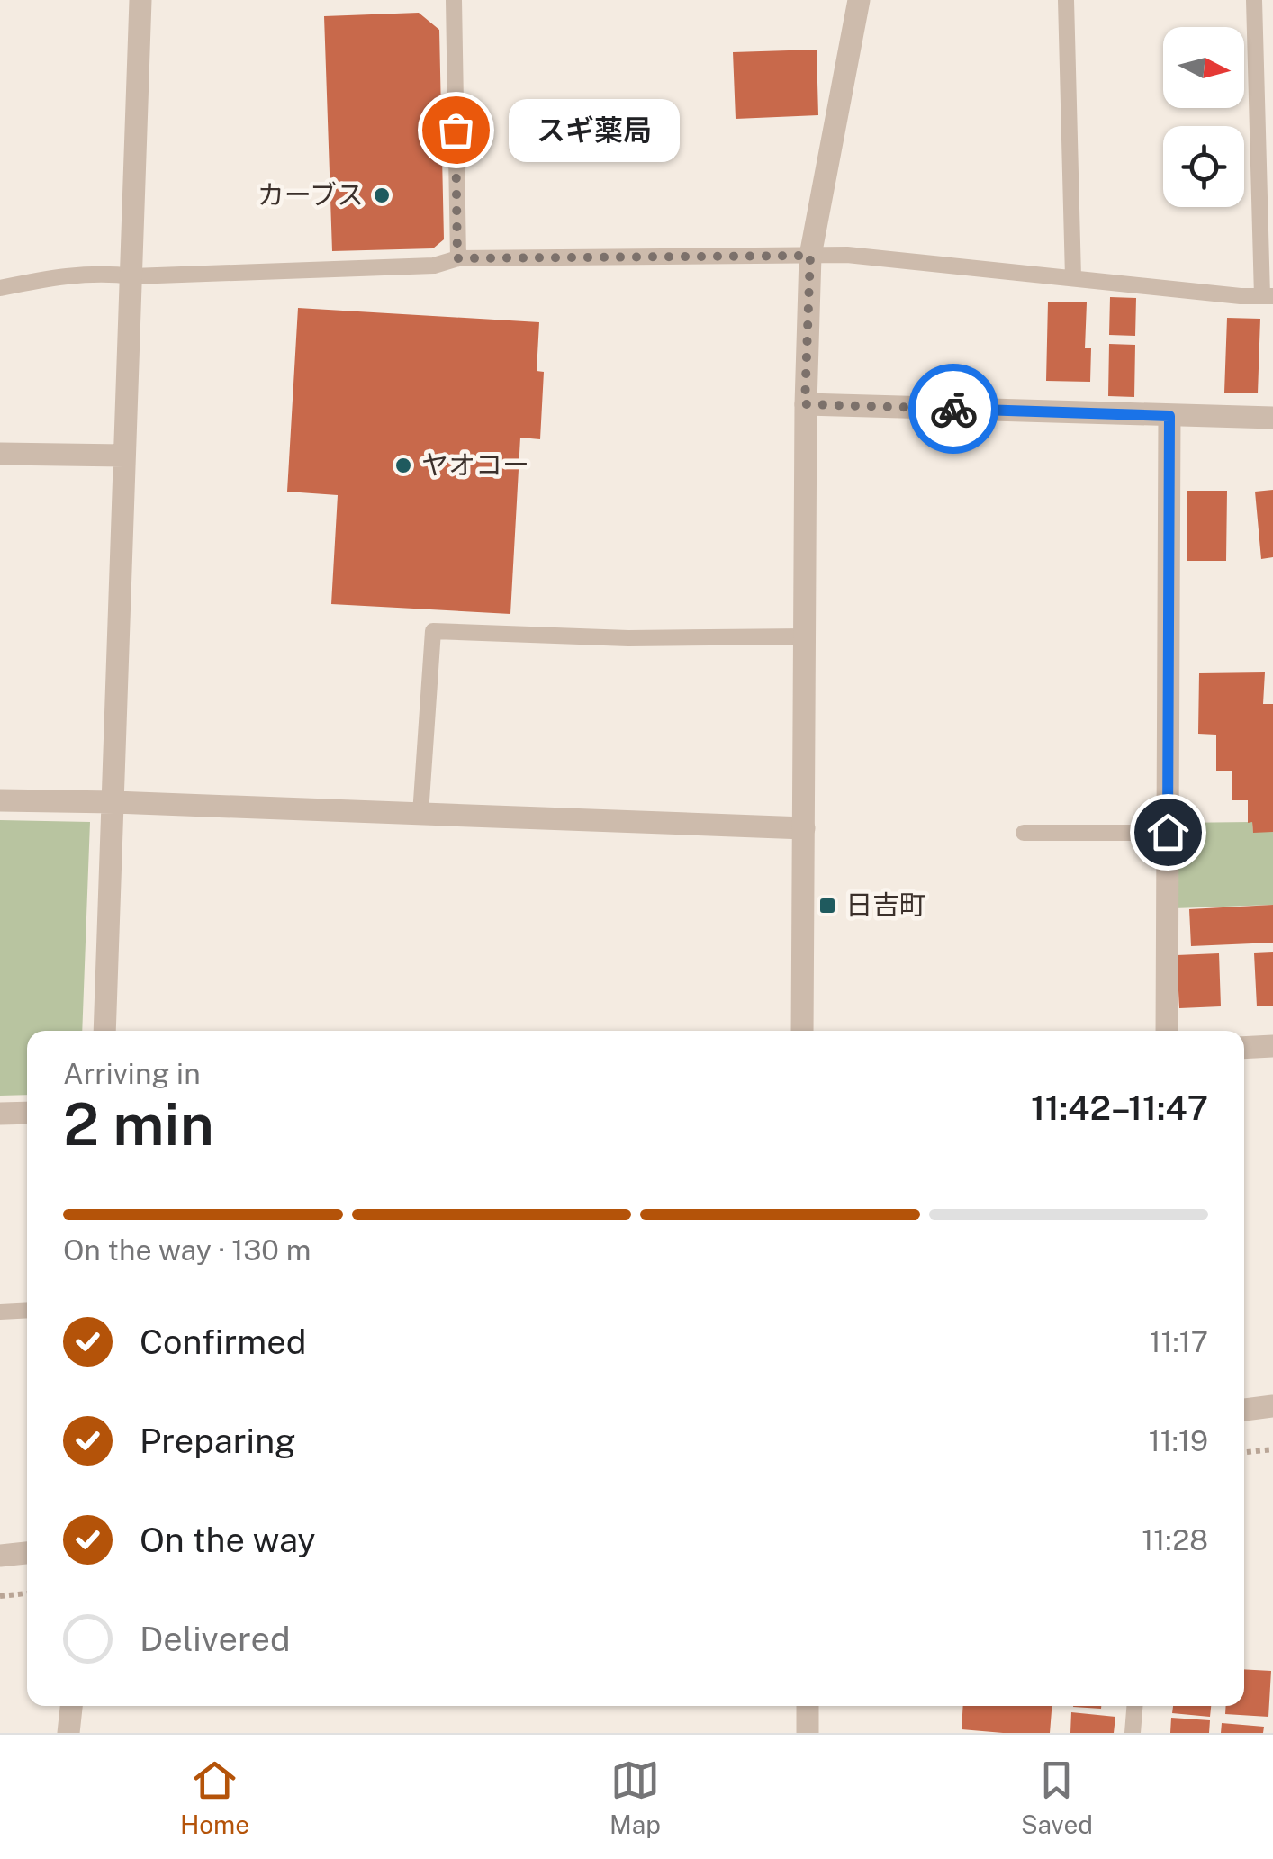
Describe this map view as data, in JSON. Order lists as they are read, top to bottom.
{
  "places": {
    "other": ["スギ薬局", "カーブス", "ヤオコー"],
    "transit": ["日吉町"]
  },
  "north": "right",
  "page": {
    "bubble": "スギ薬局",
    "heading": ["2 min", "Arriving in", "11:42–11:47"],
    "bar": "On the way · 130 m",
    "list": [
      ["Confirmed", "11:17"],
      ["Preparing", "11:19"],
      ["On the way", "11:28"],
      "Delivered"
    ],
    "tabs": ["Home", "Map", "Saved"]
  }
}
